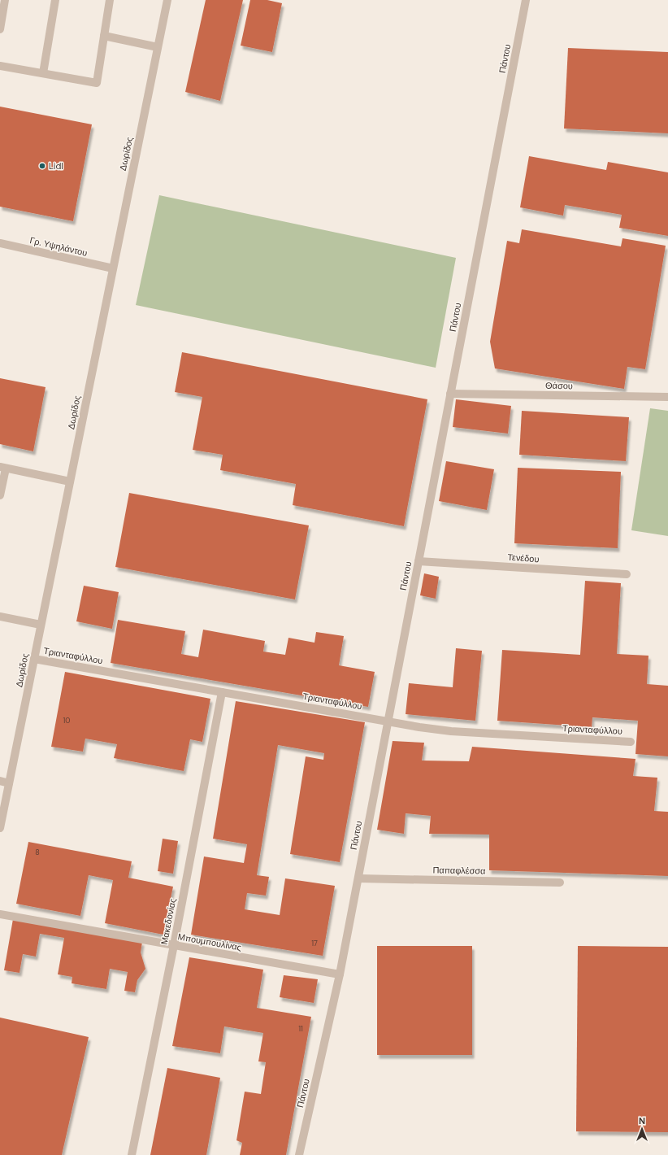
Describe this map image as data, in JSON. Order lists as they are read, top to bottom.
{
  "streets": {
    "street": [
      "Πάντου",
      "Δωρίδος",
      "Γρ. Υψηλάντου",
      "Θάσου",
      "Τενέδου",
      "Τριανταφύλλου",
      "Παπαφλέσσα",
      "Μακεδονίας",
      "Μπουμπουλίνας"
    ]
  },
  "crossings": [
    ["Πάντου", "Θάσου"],
    ["Πάντου", "Τενέδου"],
    ["Πάντου", "Τριανταφύλλου"],
    ["Πάντου", "Παπαφλέσσα"],
    ["Πάντου", "Μπουμπουλίνας"],
    ["Δωρίδος", "Γρ. Υψηλάντου"],
    ["Δωρίδος", "Τριανταφύλλου"],
    ["Τριανταφύλλου", "Μακεδονίας"],
    ["Μακεδονίας", "Μπουμπουλίνας"]
  ],
  "places": ["Lidl"],
  "house_numbers": [
    "10",
    "8",
    "17",
    "11"
  ],
  "north": "top"
}
